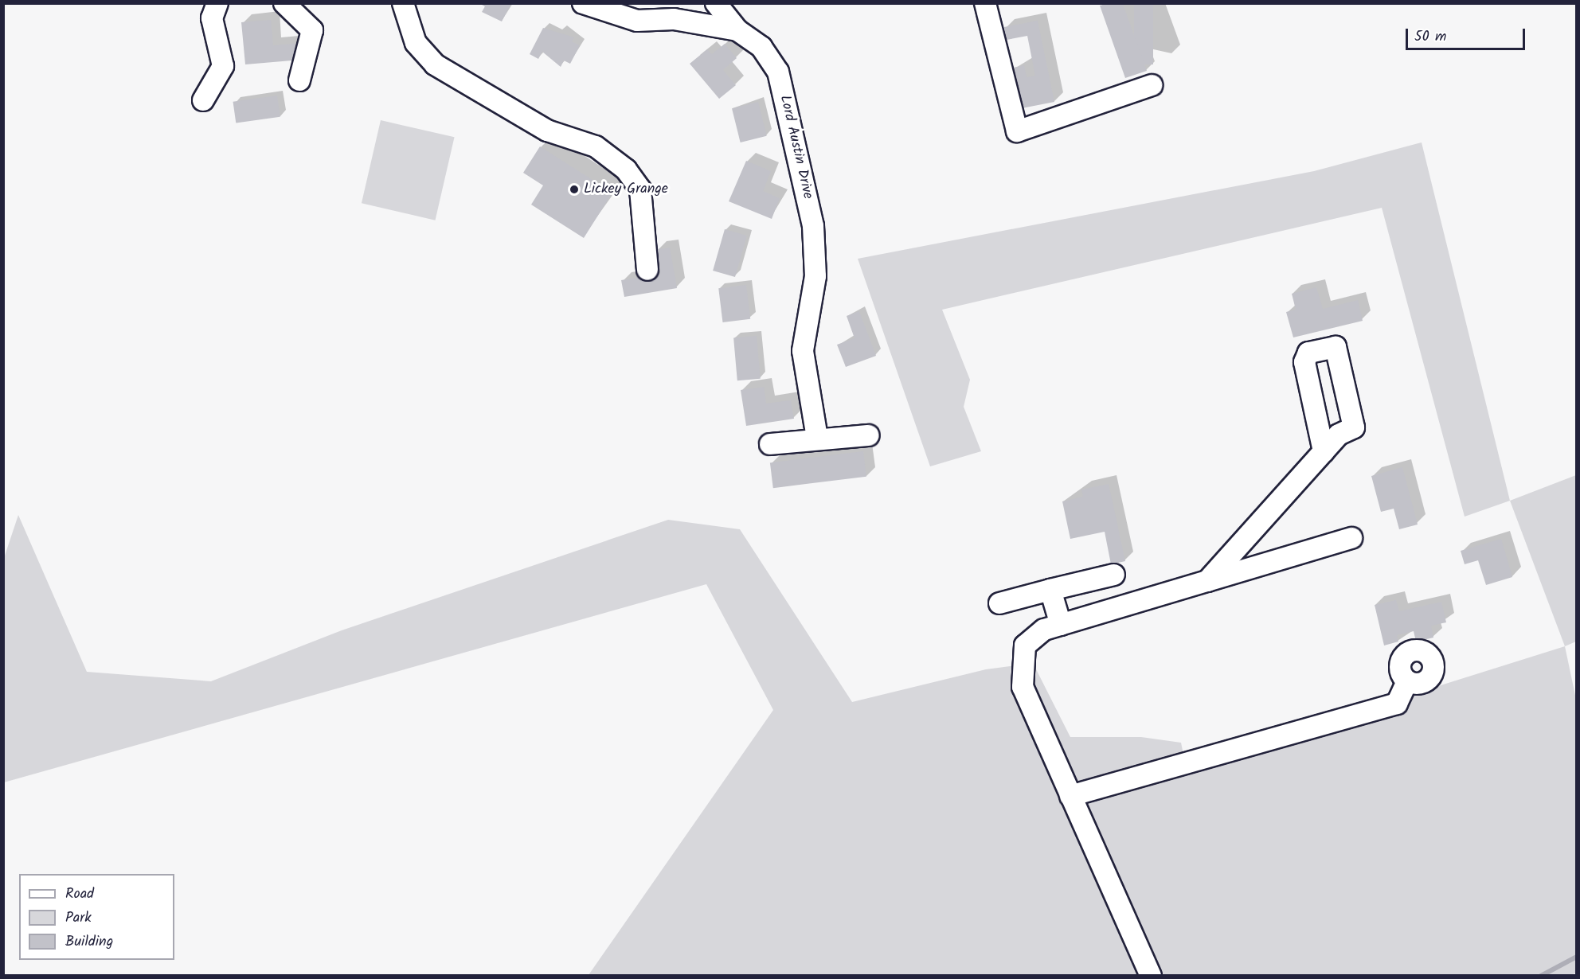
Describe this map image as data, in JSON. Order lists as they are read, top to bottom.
{
  "streets": {
    "street": ["Lord Austin Drive"]
  },
  "places": ["Lickey Grange"],
  "legend": ["Road", "Park", "Building"],
  "scale_bar": "50 m"
}
